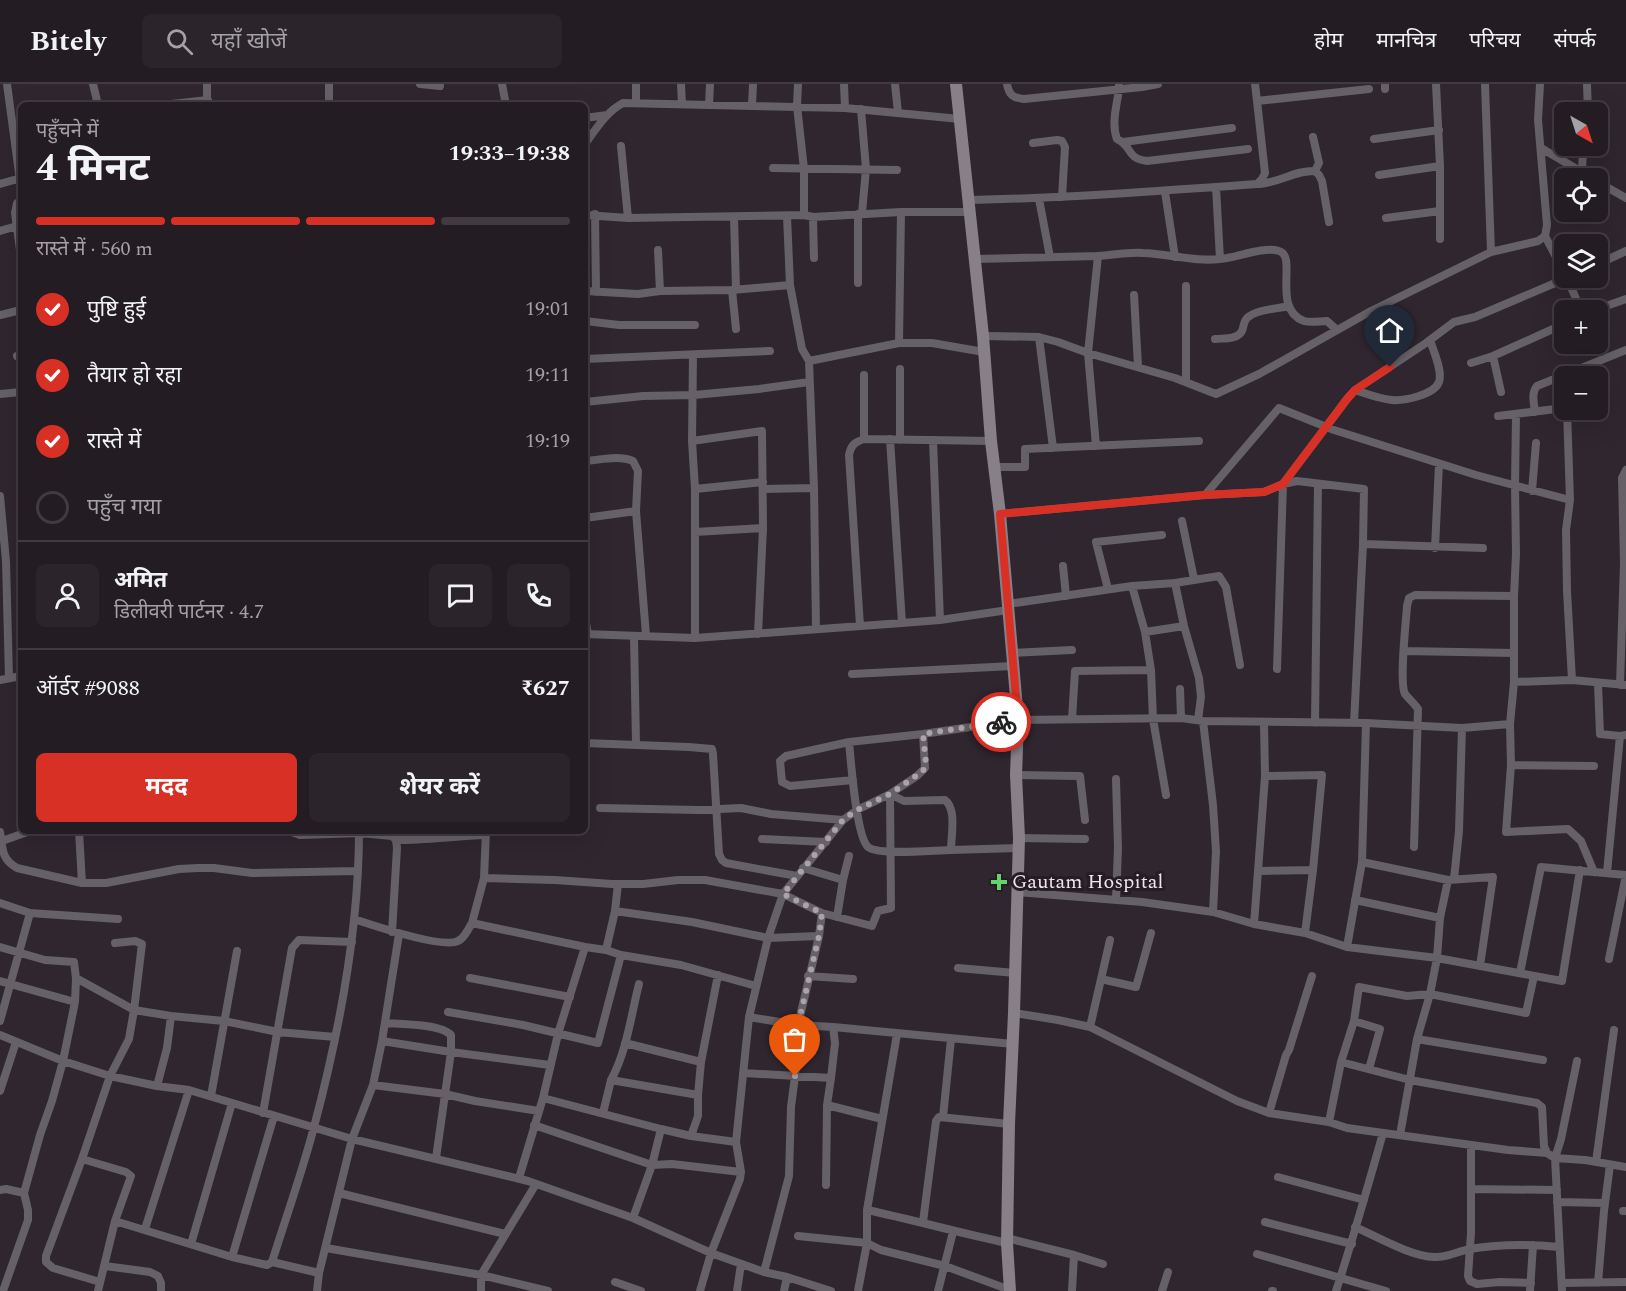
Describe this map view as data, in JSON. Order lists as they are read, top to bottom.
{
  "places": {
    "health": ["Gautam Hospital"]
  },
  "north": "bottom right",
  "page": {
    "header": "Bitely",
    "search": "यहाँ खोजें",
    "nav": [
      "होम",
      "मानचित्र",
      "परिचय",
      "संपर्क"
    ],
    "map_buttons": ["+", "−"],
    "heading": ["4 मिनट", "पहुँचने में", "19:33–19:38"],
    "panel": [
      "अमित",
      "डिलीवरी पार्टनर · 4.7",
      "ऑर्डर #9088",
      "₹627"
    ],
    "bar": "रास्ते में · 560 m",
    "list": [
      ["पुष्टि हुई", "19:01"],
      ["तैयार हो रहा", "19:11"],
      ["रास्ते में", "19:19"],
      "पहुँच गया"
    ],
    "buttons": ["मदद", "शेयर करें"]
  }
}
